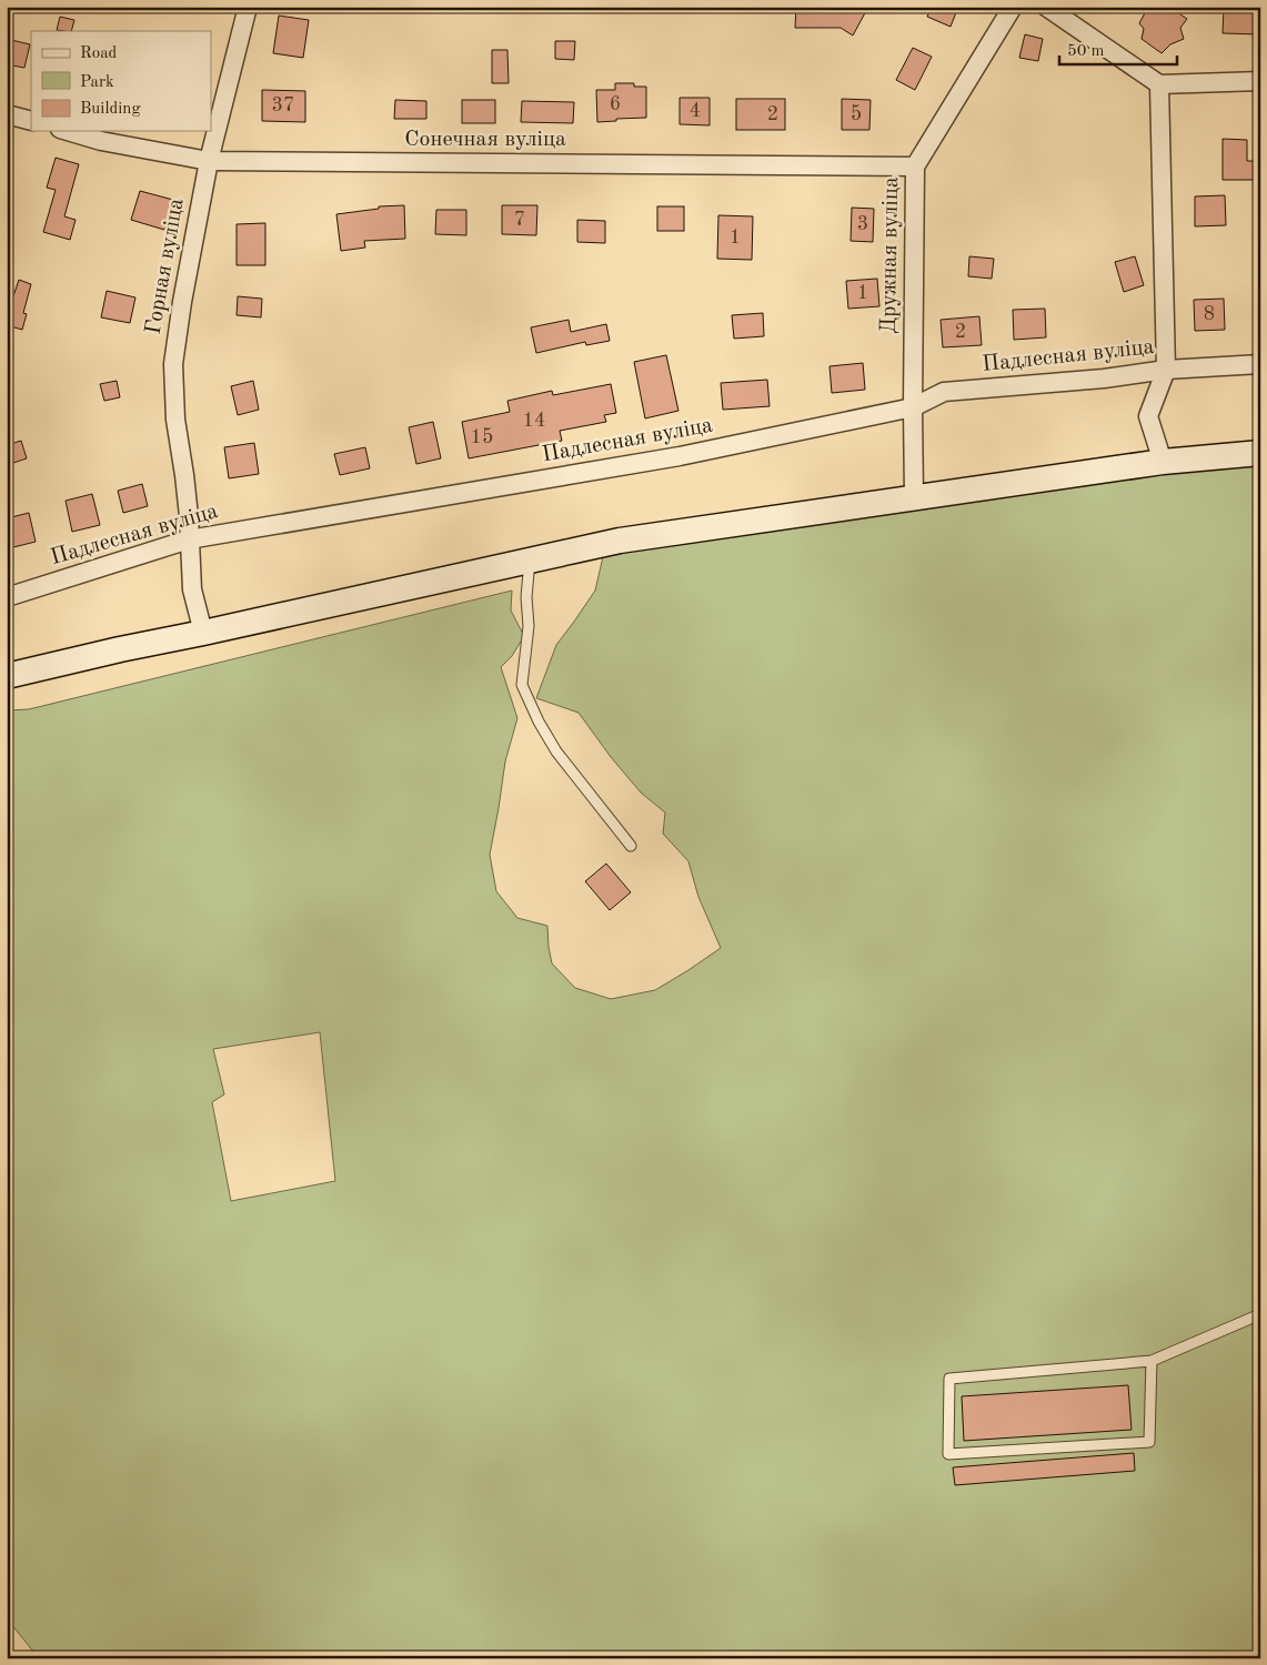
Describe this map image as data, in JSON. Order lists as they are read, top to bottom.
{
  "streets": {
    "street": [
      "Сонечная вуліца",
      "Дружная вуліца",
      "Горная вуліца",
      "Падлесная вуліца"
    ]
  },
  "crossings": [
    ["Сонечная вуліца", "Дружная вуліца"],
    ["Сонечная вуліца", "Горная вуліца"],
    ["Дружная вуліца", "Падлесная вуліца"],
    ["Горная вуліца", "Падлесная вуліца"]
  ],
  "house_numbers": [
    "6",
    "37",
    "4",
    "2",
    "5",
    "7",
    "3",
    "1",
    "1",
    "8",
    "2",
    "14",
    "15"
  ],
  "legend": ["Road", "Park", "Building"],
  "scale_bar": "50 m"
}
